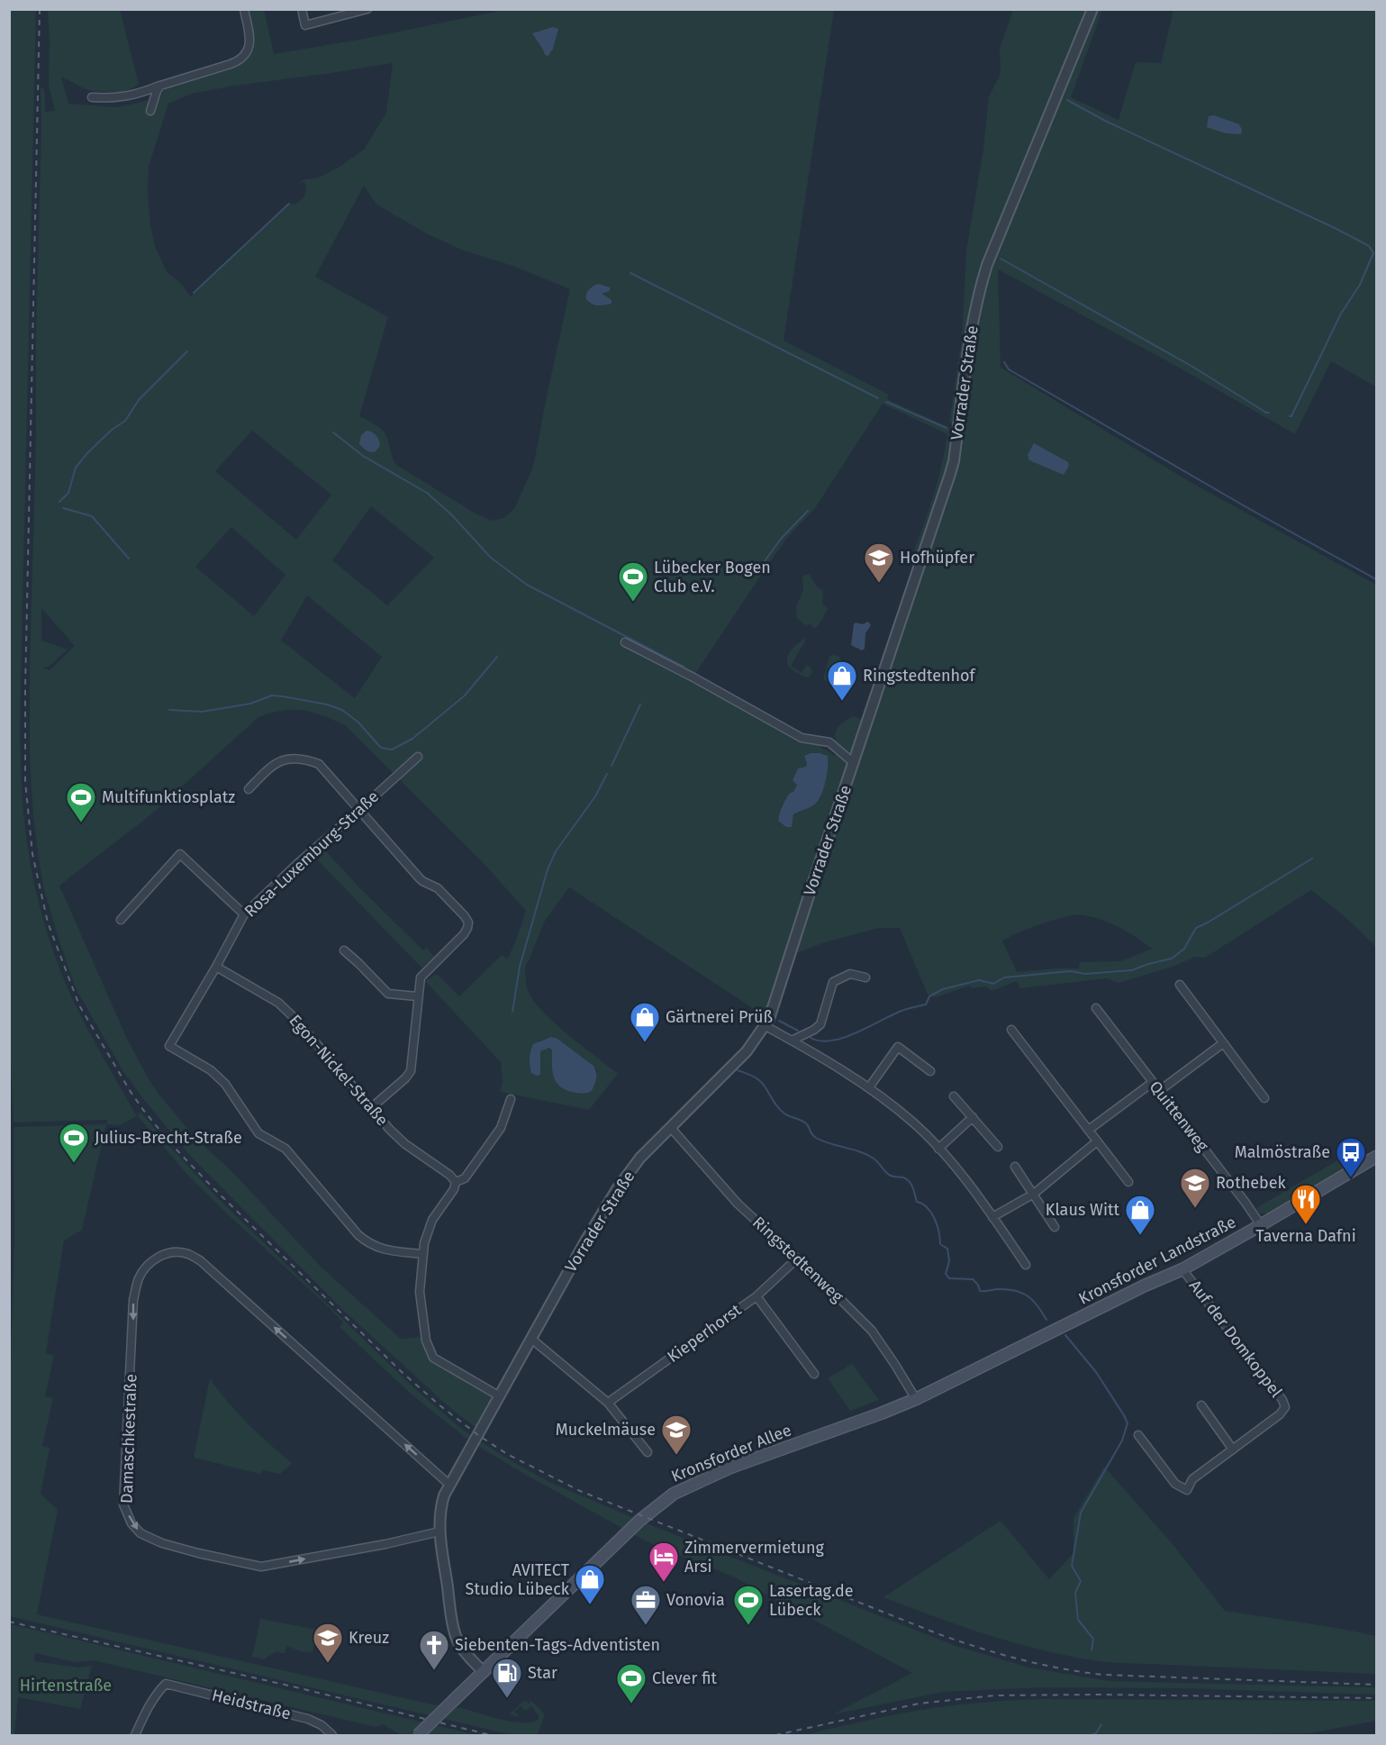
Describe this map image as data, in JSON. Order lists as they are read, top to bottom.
{
  "streets": {
    "main road": ["Kronsforder Landstraße", "Kronsforder Allee"],
    "street": [
      "Vorrader Straße",
      "Rosa-Luxemburg-Straße",
      "Egon-Nickel-Straße",
      "Quittenweg",
      "Ringstedtenweg",
      "Kieperhorst",
      "Auf der Domkoppel",
      "Damaschkestraße",
      "Heidstraße"
    ]
  },
  "crossings": [
    ["Vorrader Straße", "Ringstedtenweg"],
    ["Vorrader Straße", "Damaschkestraße"],
    ["Vorrader Straße", "Kronsforder Allee"],
    ["Rosa-Luxemburg-Straße", "Egon-Nickel-Straße"],
    ["Quittenweg", "Kronsforder Landstraße"],
    ["Ringstedtenweg", "Kieperhorst"],
    ["Ringstedtenweg", "Kronsforder Allee"],
    ["Kronsforder Landstraße", "Auf der Domkoppel"],
    ["Kronsforder Landstraße", "Kronsforder Allee"]
  ],
  "parks": ["Hirtenstraße"],
  "places": {
    "school or university": [
      "Hofhüpfer",
      "Rothebek",
      "Muckelmäuse",
      "Kreuz"
    ],
    "sports": [
      "Lübecker Bogen Club e.V.",
      "Multifunktiosplatz",
      "Julius-Brecht-Straße",
      "Lasertag.de Lübeck",
      "Clever fit"
    ],
    "shop": [
      "Ringstedtenhof",
      "Gärtnerei Prüß",
      "Klaus Witt",
      "AVITECT Studio Lübeck"
    ],
    "bus stop": ["Malmöstraße"],
    "restaurant": ["Taverna Dafni"],
    "hotel": ["Zimmervermietung Arsi"],
    "office": ["Vonovia"],
    "church": ["Siebenten-Tags-Adventisten"],
    "fuel station": ["Star"]
  }
}
